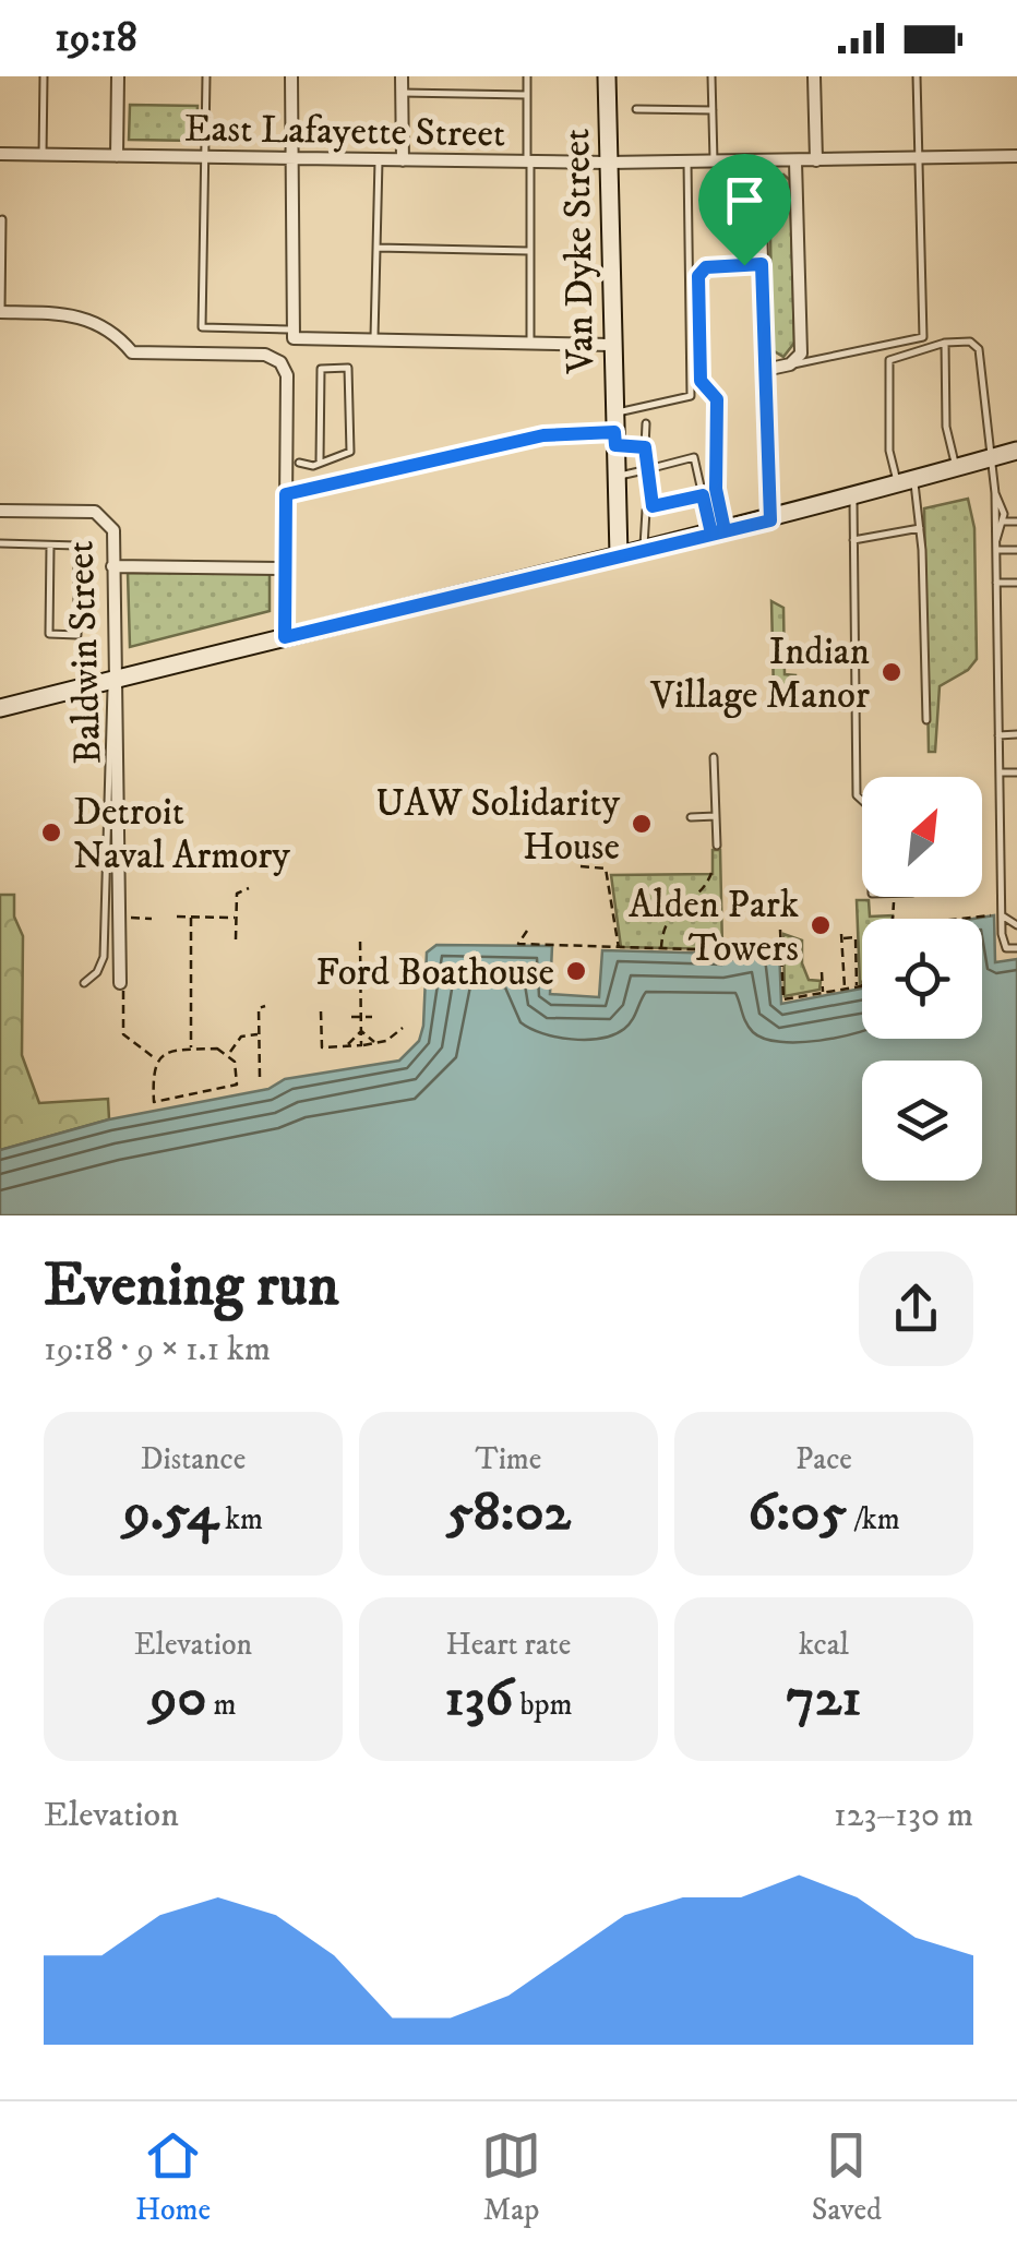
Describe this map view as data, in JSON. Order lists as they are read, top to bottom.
{
  "streets": {
    "main road": ["Van Dyke Street"],
    "street": ["East Lafayette Street", "Baldwin Street"]
  },
  "crossings": [
    ["East Lafayette Street", "Van Dyke Street"]
  ],
  "places": [
    "Indian Village Manor",
    "UAW Solidarity House",
    "Detroit Naval Armory",
    "Alden Park Towers",
    "Ford Boathouse"
  ],
  "north": "top right",
  "page": {
    "status": "19:18",
    "heading": ["Evening run", "19:18 · 9 × 1.1 km"],
    "stats": [
      ["Distance", "9.54 km"],
      ["Time", "58:02"],
      ["Pace", "6:05 /km"],
      ["Elevation", "90 m"],
      ["Heart rate", "136 bpm"],
      ["kcal", "721"]
    ],
    "chart": ["Elevation", "123–130 m"],
    "tabs": ["Home", "Map", "Saved"]
  }
}
